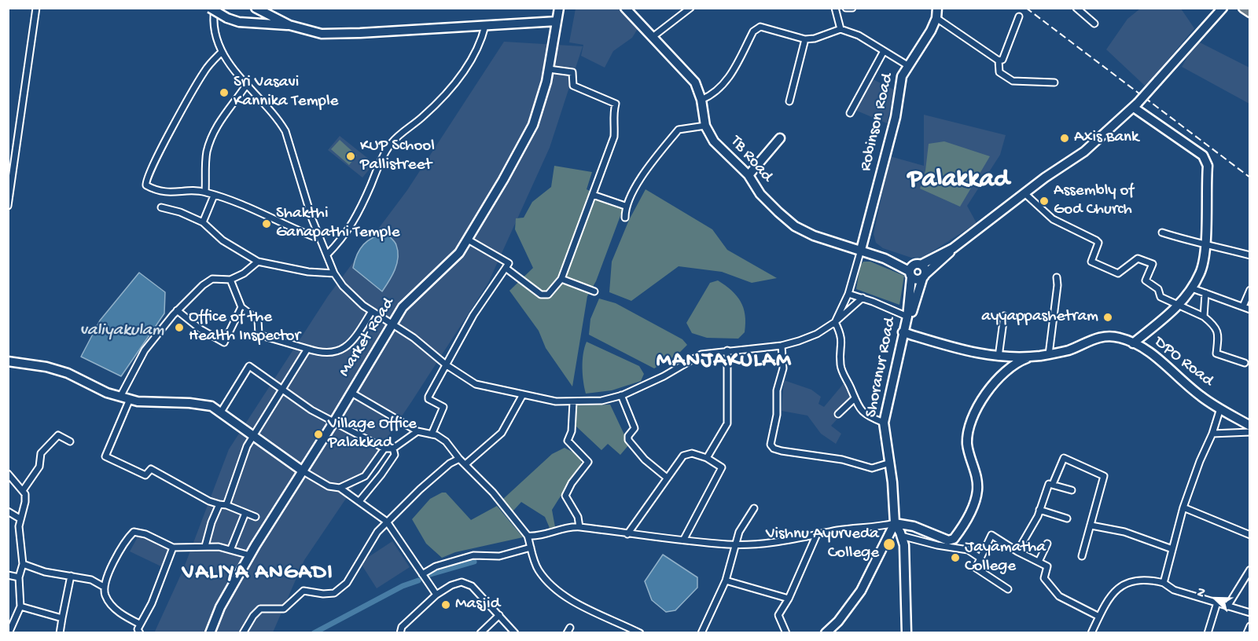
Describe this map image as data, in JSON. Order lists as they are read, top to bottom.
{
  "streets": {
    "main road": [
      "Robinson Road",
      "TB Road",
      "Market Road",
      "DPO Road",
      "Shoranur Road"
    ]
  },
  "crossings": [
    ["Robinson Road", "TB Road"],
    ["TB Road", "Shoranur Road"],
    ["DPO Road", "Shoranur Road"]
  ],
  "districts": ["Palakkad", "MANJAKULAM", "VALIYA ANGADI"],
  "water": ["valiyakulam"],
  "places": [
    "Sri Vasavi Kannika Temple",
    "Axis Bank",
    "KUP School Pallistreet",
    "Assembly of God Church",
    "Shakthi Ganapathi Temple",
    "ayyappashetram",
    "Office of the Health Inspector",
    "Village Office Palakkad",
    "Vishnu Ayurveda College",
    "Jayamatha College",
    "Masjid"
  ],
  "north": "top left"
}
